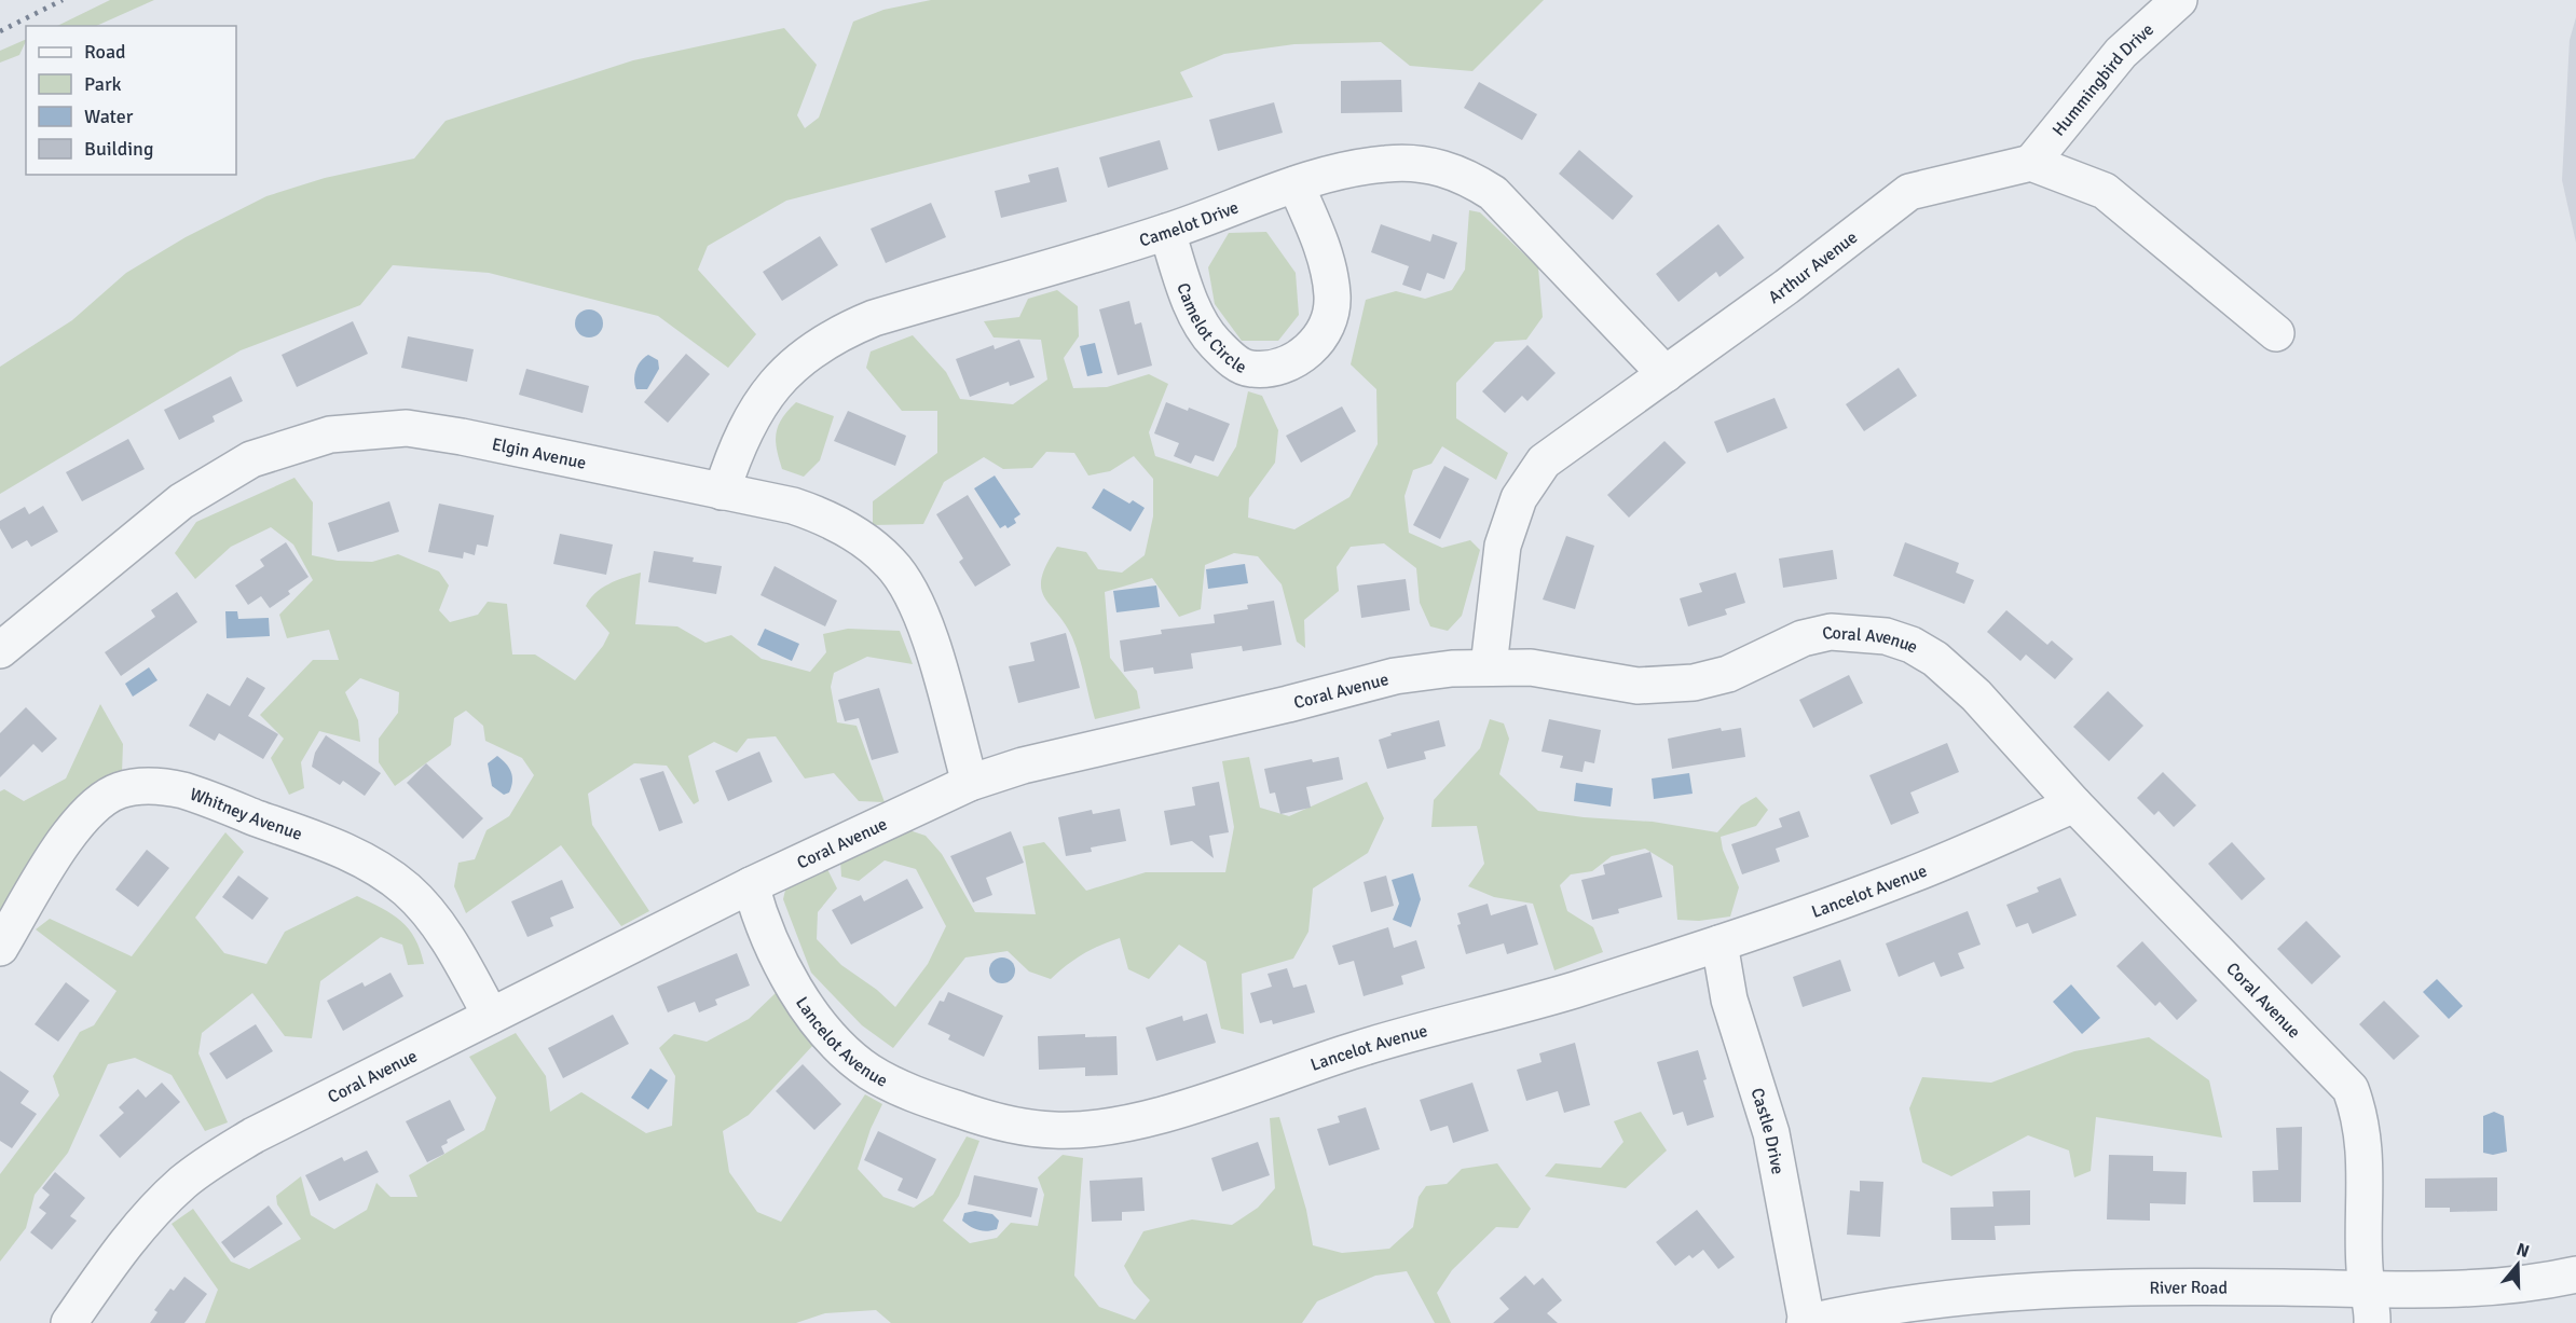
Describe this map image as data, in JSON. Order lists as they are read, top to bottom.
{
  "streets": {
    "street": [
      "Hummingbird Drive",
      "Camelot Drive",
      "Arthur Avenue",
      "Camelot Circle",
      "Elgin Avenue",
      "Coral Avenue",
      "Whitney Avenue",
      "Lancelot Avenue",
      "Castle Drive",
      "River Road"
    ]
  },
  "crossings": [
    ["Hummingbird Drive", "Arthur Avenue"],
    ["Camelot Drive", "Arthur Avenue"],
    ["Camelot Drive", "Camelot Circle"],
    ["Camelot Drive", "Elgin Avenue"],
    ["Arthur Avenue", "Coral Avenue"],
    ["Elgin Avenue", "Coral Avenue"],
    ["Coral Avenue", "Whitney Avenue"],
    ["Coral Avenue", "Lancelot Avenue"],
    ["Coral Avenue", "River Road"],
    ["Lancelot Avenue", "Castle Drive"],
    ["Castle Drive", "River Road"]
  ],
  "legend": [
    "Road",
    "Park",
    "Water",
    "Building"
  ],
  "north": "top"
}
